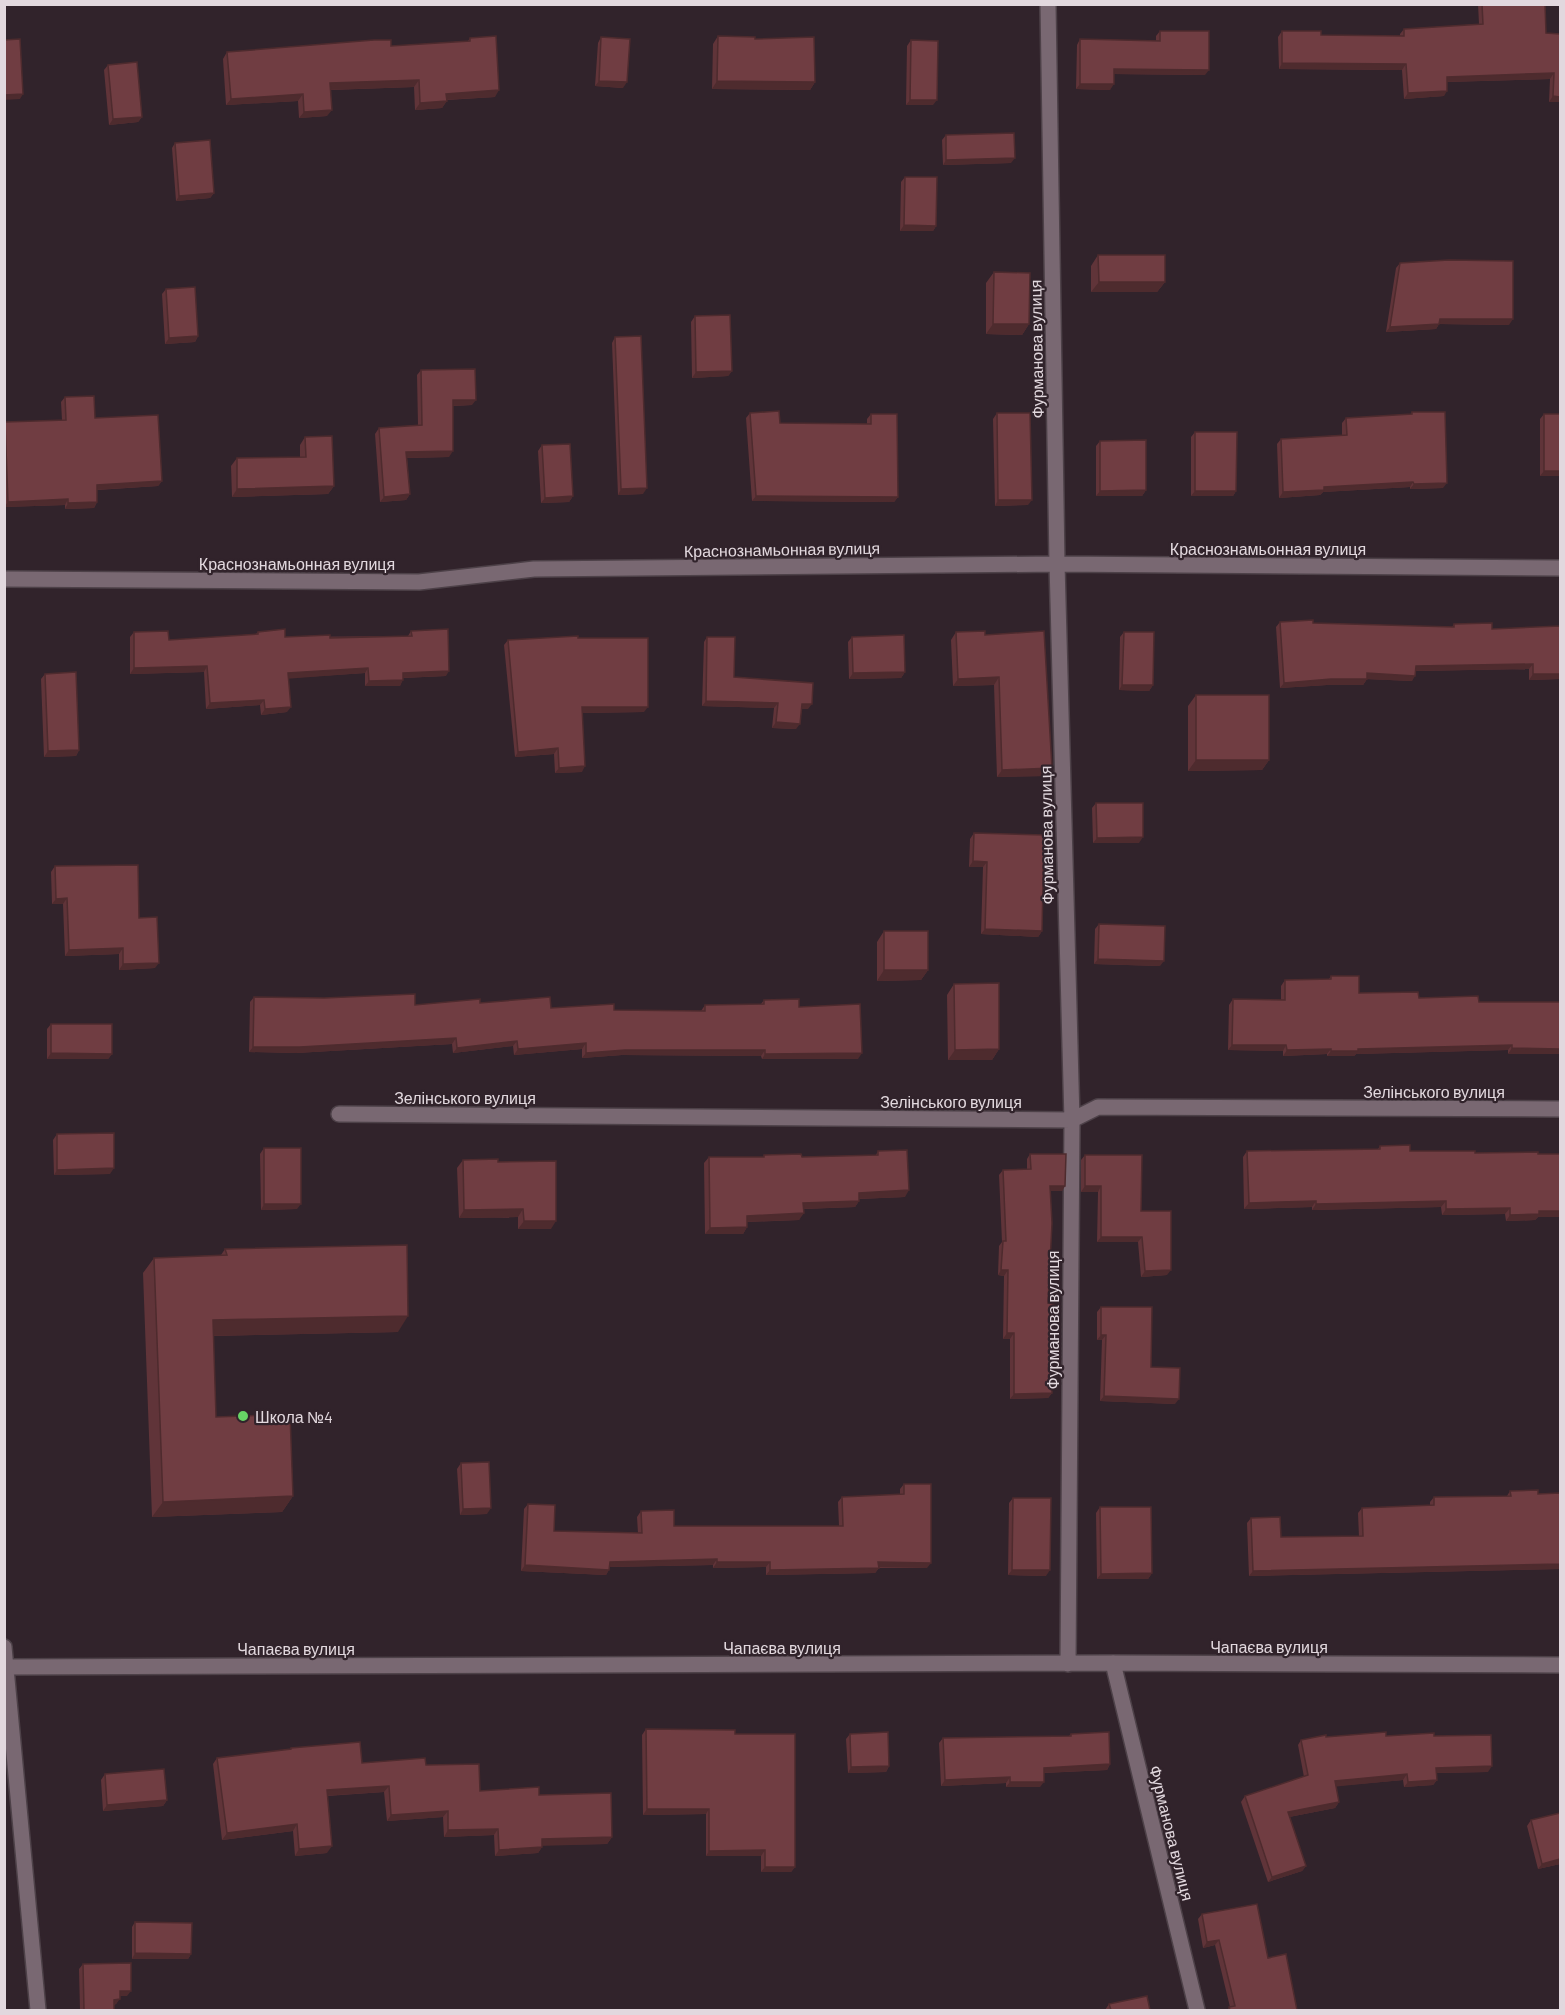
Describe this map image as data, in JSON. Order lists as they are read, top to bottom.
{
  "streets": {
    "street": [
      "Фурманова вулиця",
      "Краснознамьонная вулиця",
      "Зелінського вулиця",
      "Чапаєва вулиця"
    ]
  },
  "crossings": [
    ["Фурманова вулиця", "Краснознамьонная вулиця"],
    ["Фурманова вулиця", "Зелінського вулиця"],
    ["Фурманова вулиця", "Чапаєва вулиця"]
  ],
  "places": ["Школа №4"]
}
